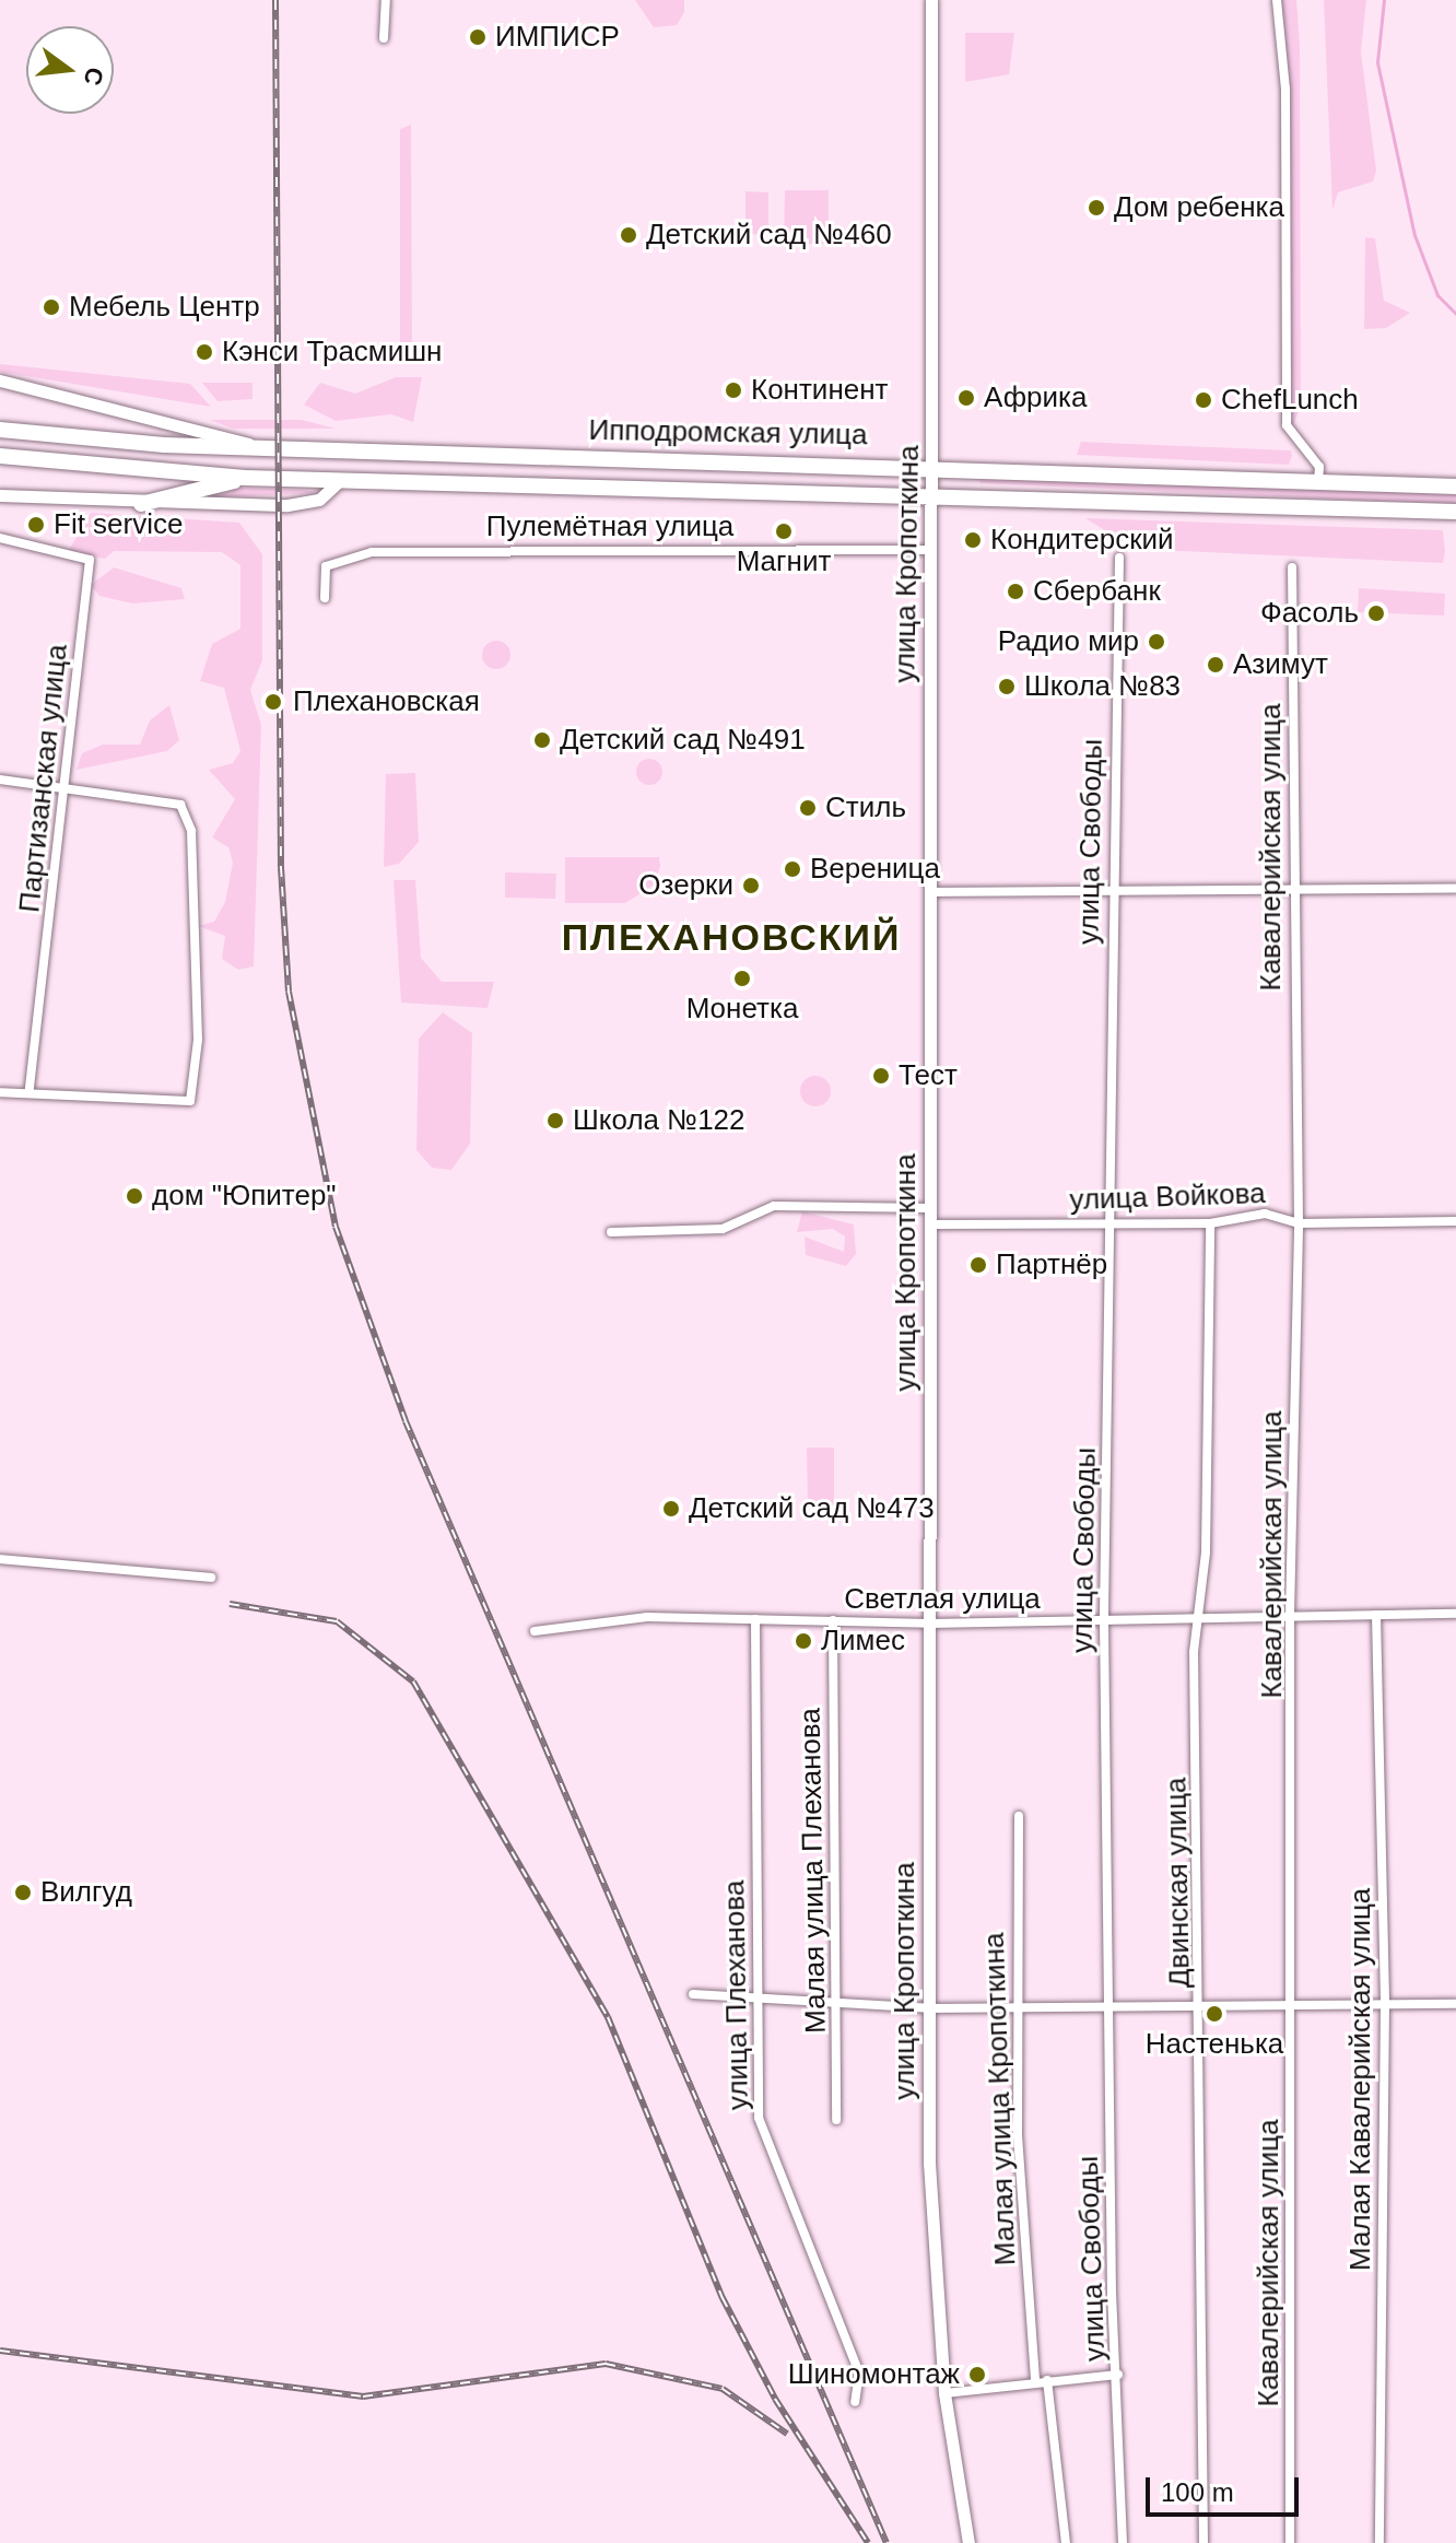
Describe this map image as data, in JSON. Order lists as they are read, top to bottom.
{
  "streets": {
    "highway": ["Ипподромская улица"],
    "main road": ["улица Кропоткина"],
    "street": [
      "Пулемётная улица",
      "Партизанская улица",
      "улица Свободы",
      "Кавалерийская улица",
      "улица Войкова",
      "Светлая улица",
      "Малая улица Плеханова",
      "Двинская улица",
      "улица Плеханова",
      "Малая Кавалерийская улица",
      "Малая улица Кропоткина"
    ]
  },
  "crossings": [
    ["Ипподромская улица", "улица Кропоткина"],
    ["Пулемётная улица", "улица Кропоткина"],
    ["улица Кропоткина", "улица Войкова"],
    ["улица Кропоткина", "Светлая улица"],
    ["улица Свободы", "улица Войкова"],
    ["улица Свободы", "Светлая улица"],
    ["Кавалерийская улица", "улица Войкова"],
    ["Кавалерийская улица", "Светлая улица"],
    ["улица Войкова", "Двинская улица"],
    ["Светлая улица", "Малая улица Плеханова"],
    ["Светлая улица", "Двинская улица"],
    ["Светлая улица", "улица Плеханова"],
    ["Светлая улица", "Малая Кавалерийская улица"]
  ],
  "districts": ["ПЛЕХАНОВСКИЙ"],
  "places": [
    "ИМПИСР",
    "Дом ребенка",
    "Детский сад №460",
    "Мебель Центр",
    "Кэнси Трасмишн",
    "Континент",
    "Африка",
    "ChefLunch",
    "Fit service",
    "Магнит",
    "Кондитерский",
    "Сбербанк",
    "Фасоль",
    "Радио мир",
    "Азимут",
    "Школа №83",
    "Плехановская",
    "Детский сад №491",
    "Стиль",
    "Вереница",
    "Озерки",
    "Монетка",
    "Тест",
    "Школа №122",
    "дом \"Юпитер\"",
    "Партнёр",
    "Детский сад №473",
    "Лимес",
    "Вилгуд",
    "Настенька",
    "Шиномонтаж"
  ],
  "scale_bar": "100 m",
  "north": "right"
}
